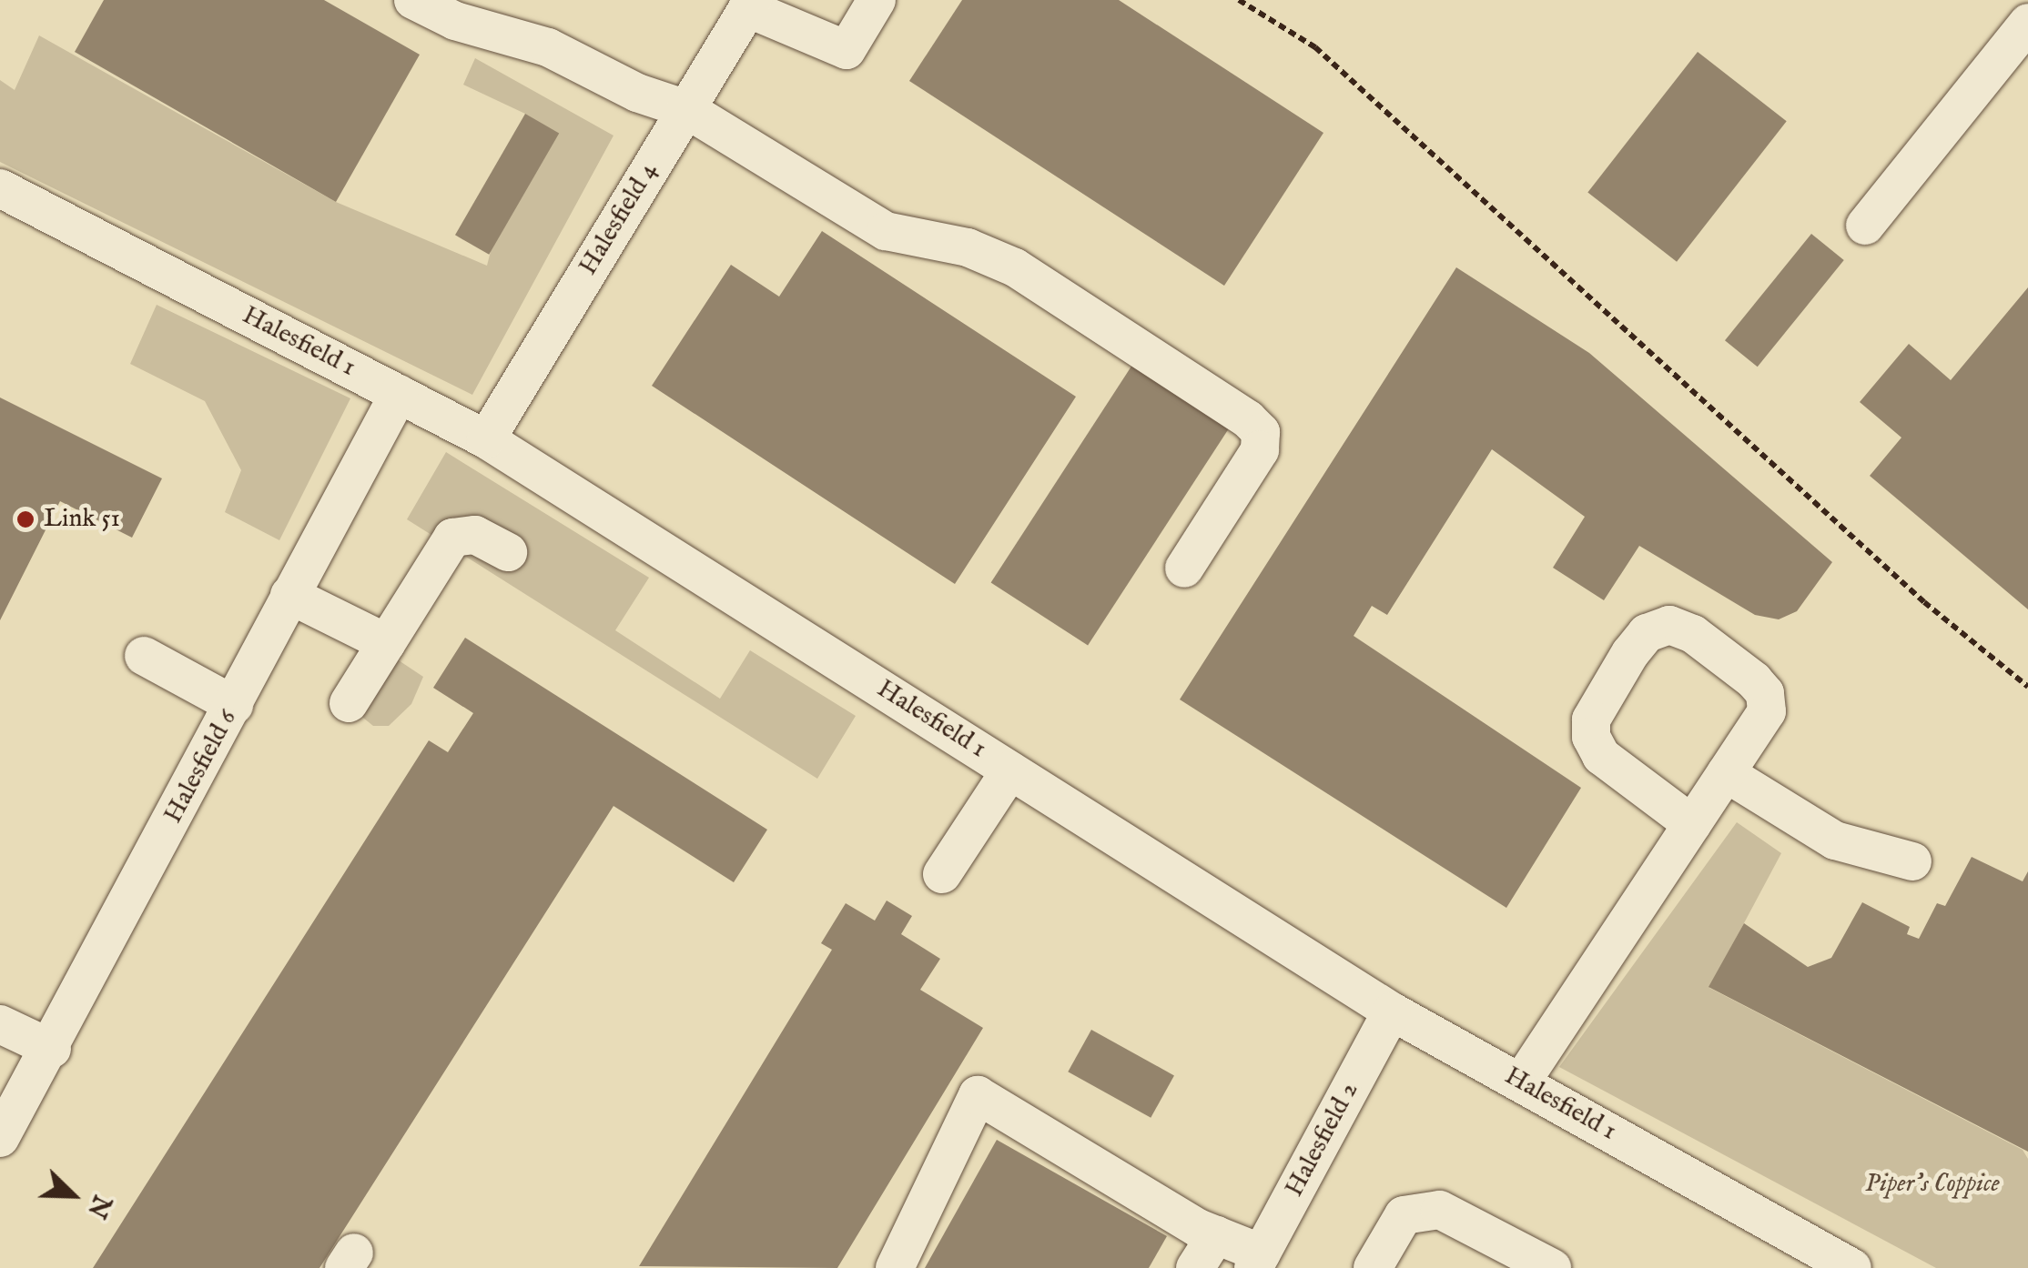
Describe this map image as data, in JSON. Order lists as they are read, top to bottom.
{
  "streets": {
    "street": [
      "Halesfield 4",
      "Halesfield 1",
      "Halesfield 6",
      "Halesfield 2"
    ]
  },
  "crossings": [
    ["Halesfield 4", "Halesfield 1"],
    ["Halesfield 1", "Halesfield 6"],
    ["Halesfield 1", "Halesfield 2"]
  ],
  "parks": ["Piper's Coppice"],
  "places": ["Link 51"],
  "north": "bottom right"
}
